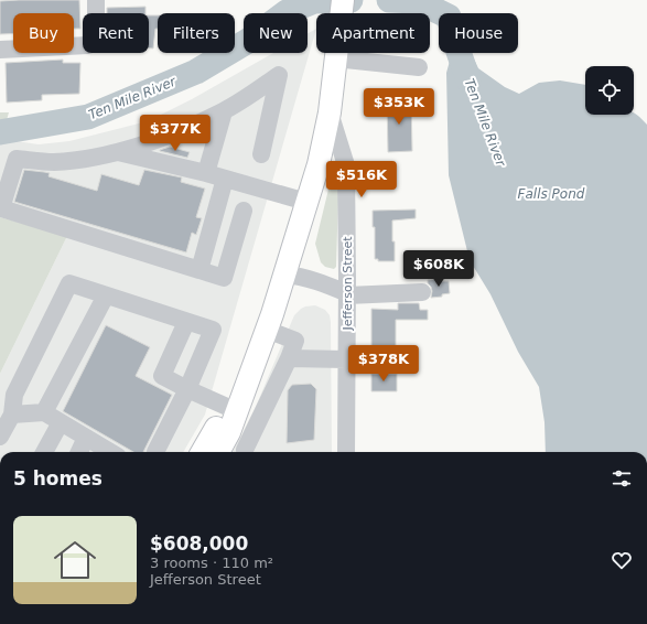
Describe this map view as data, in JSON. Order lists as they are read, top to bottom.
{
  "streets": {
    "street": ["Jefferson Street"]
  },
  "water": ["Ten Mile River", "Falls Pond"],
  "page": {
    "chip": [
      "Buy",
      "Rent",
      "Filters",
      "New",
      "Apartment",
      "House"
    ],
    "price": [
      "$353K",
      "$377K",
      "$516K",
      "$608K",
      "$378K"
    ],
    "heading": "5 homes",
    "list": [
      {
        "name": "$608,000",
        "note": "3 rooms · 110 m² · Jefferson Street"
      }
    ]
  }
}
